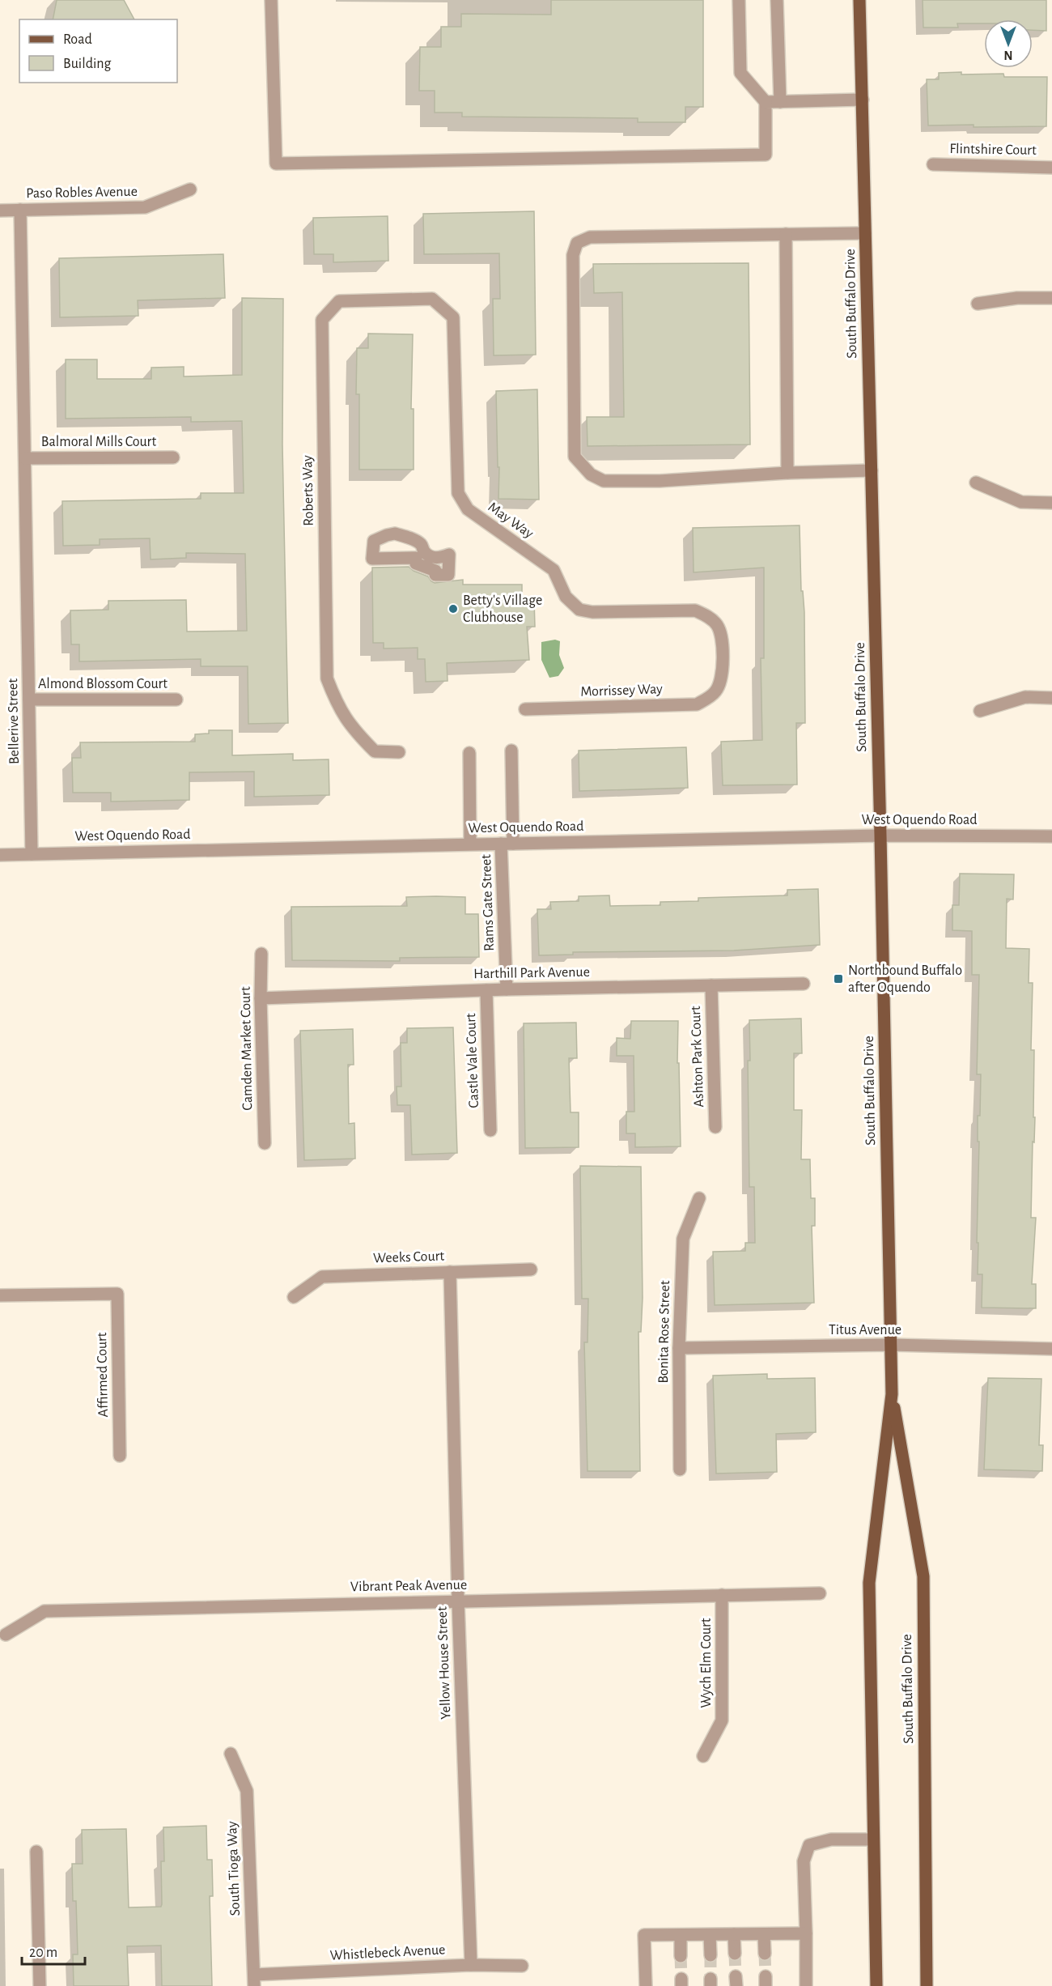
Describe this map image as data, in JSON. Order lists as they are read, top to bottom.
{
  "streets": {
    "main road": ["South Buffalo Drive"],
    "street": [
      "Flintshire Court",
      "Paso Robles Avenue",
      "Balmoral Mills Court",
      "Roberts Way",
      "May Way",
      "Almond Blossom Court",
      "Morrissey Way",
      "Bellerive Street",
      "West Oquendo Road",
      "Rams Gate Street",
      "Harthill Park Avenue",
      "Camden Market Court",
      "Ashton Park Court",
      "Castle Vale Court",
      "Weeks Court",
      "Titus Avenue",
      "Bonita Rose Street",
      "Affirmed Court",
      "Vibrant Peak Avenue",
      "Yellow House Street",
      "Wych Elm Court",
      "South Tioga Way",
      "Whistlebeck Avenue"
    ]
  },
  "crossings": [
    ["Paso Robles Avenue", "Bellerive Street"],
    ["South Buffalo Drive", "West Oquendo Road"],
    ["South Buffalo Drive", "Titus Avenue"],
    ["Balmoral Mills Court", "Bellerive Street"],
    ["Roberts Way", "May Way"],
    ["May Way", "Morrissey Way"],
    ["Almond Blossom Court", "Bellerive Street"],
    ["Bellerive Street", "West Oquendo Road"],
    ["West Oquendo Road", "Rams Gate Street"],
    ["Rams Gate Street", "Harthill Park Avenue"],
    ["Harthill Park Avenue", "Camden Market Court"],
    ["Harthill Park Avenue", "Ashton Park Court"],
    ["Harthill Park Avenue", "Castle Vale Court"],
    ["Weeks Court", "Yellow House Street"],
    ["Titus Avenue", "Bonita Rose Street"],
    ["Vibrant Peak Avenue", "Yellow House Street"],
    ["Vibrant Peak Avenue", "Wych Elm Court"],
    ["Yellow House Street", "Whistlebeck Avenue"],
    ["South Tioga Way", "Whistlebeck Avenue"]
  ],
  "places": {
    "other": ["Betty's Village Clubhouse"],
    "transit": ["Northbound Buffalo after Oquendo"]
  },
  "legend": ["Road", "Building"],
  "scale_bar": "20 m",
  "north": "bottom"
}
